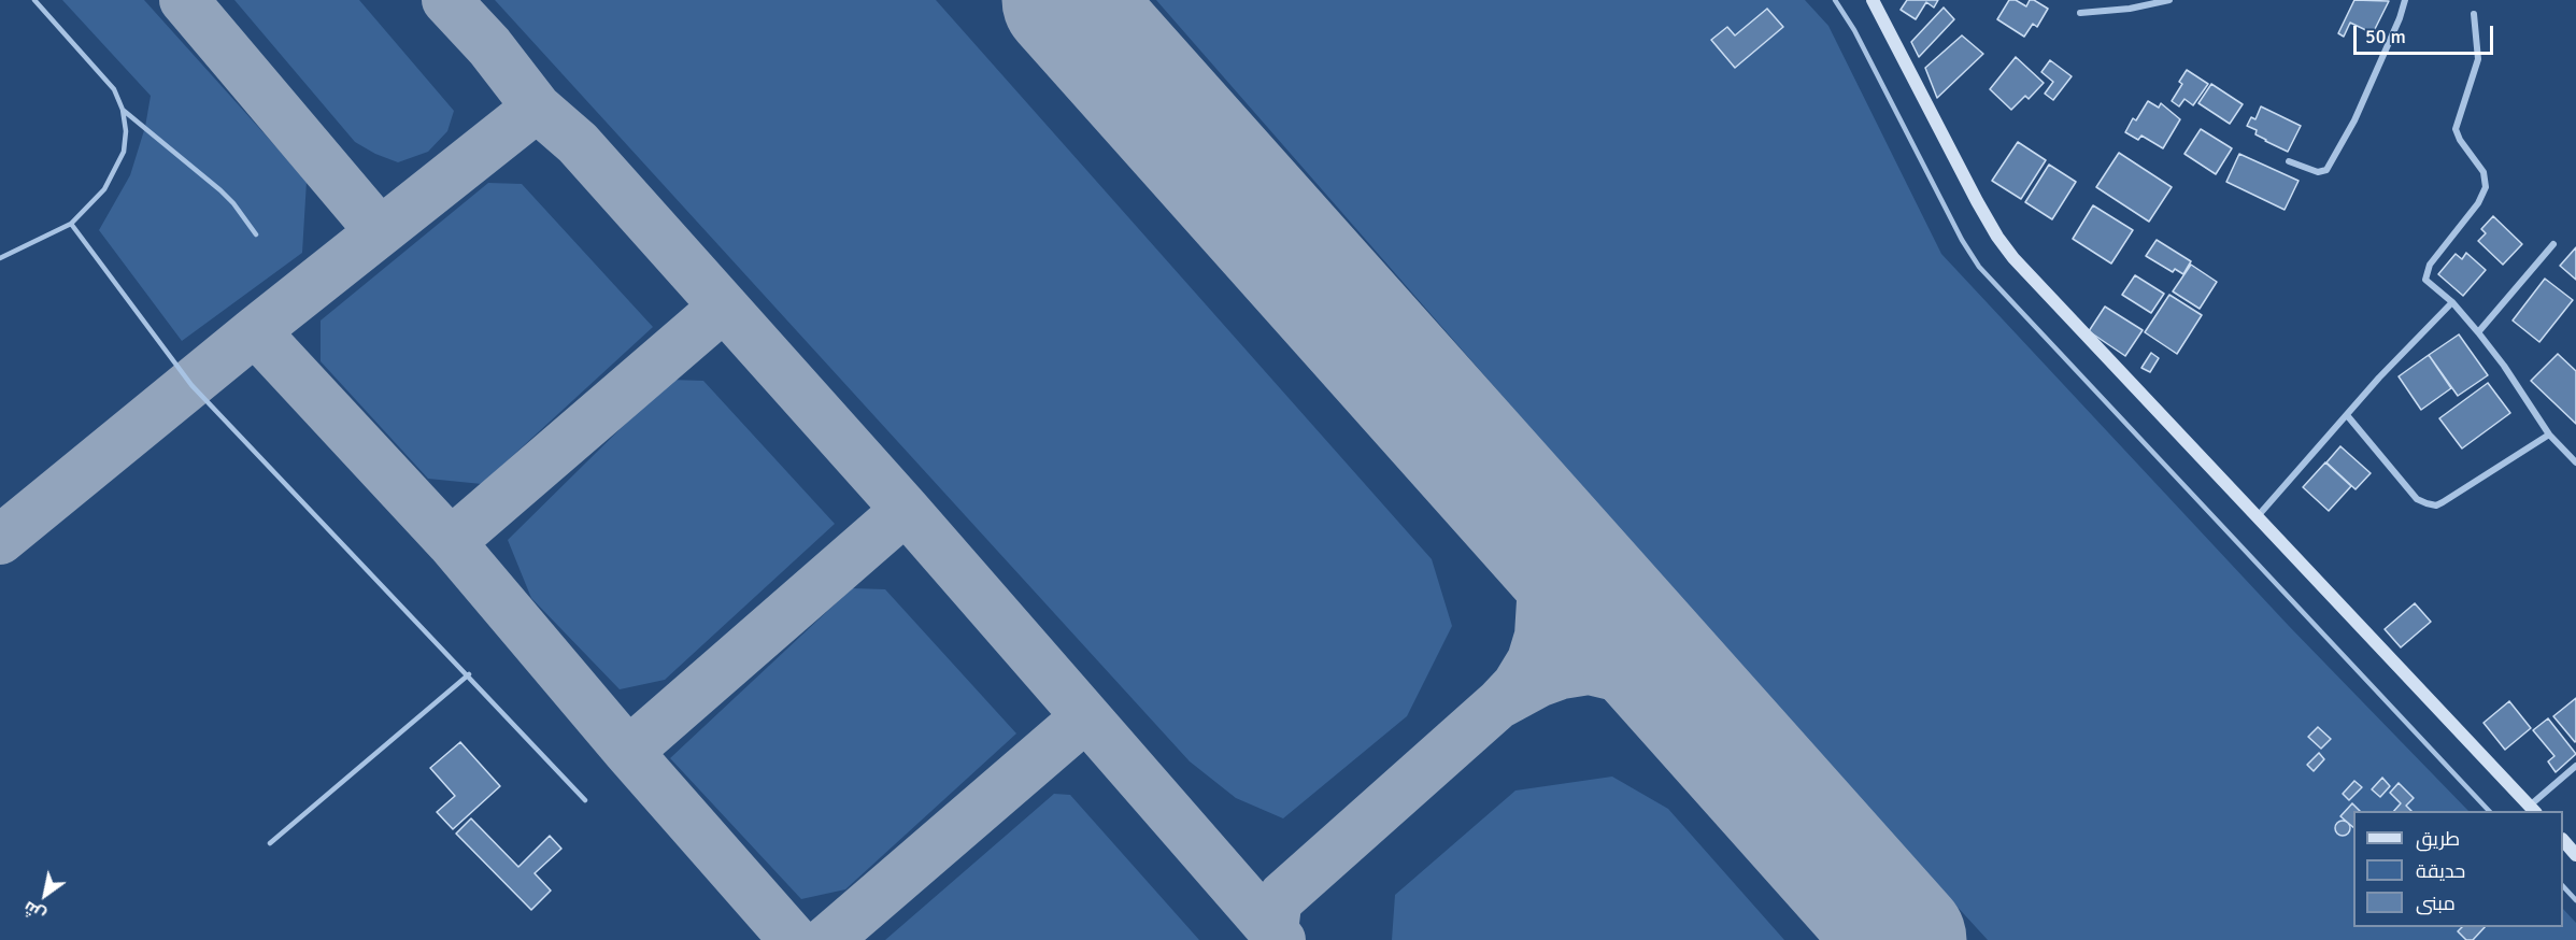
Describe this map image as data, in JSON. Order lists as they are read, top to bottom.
{
  "legend": ["طريق", "حديقة", "مبنى"],
  "scale_bar": "50 m",
  "north": "bottom left"
}
